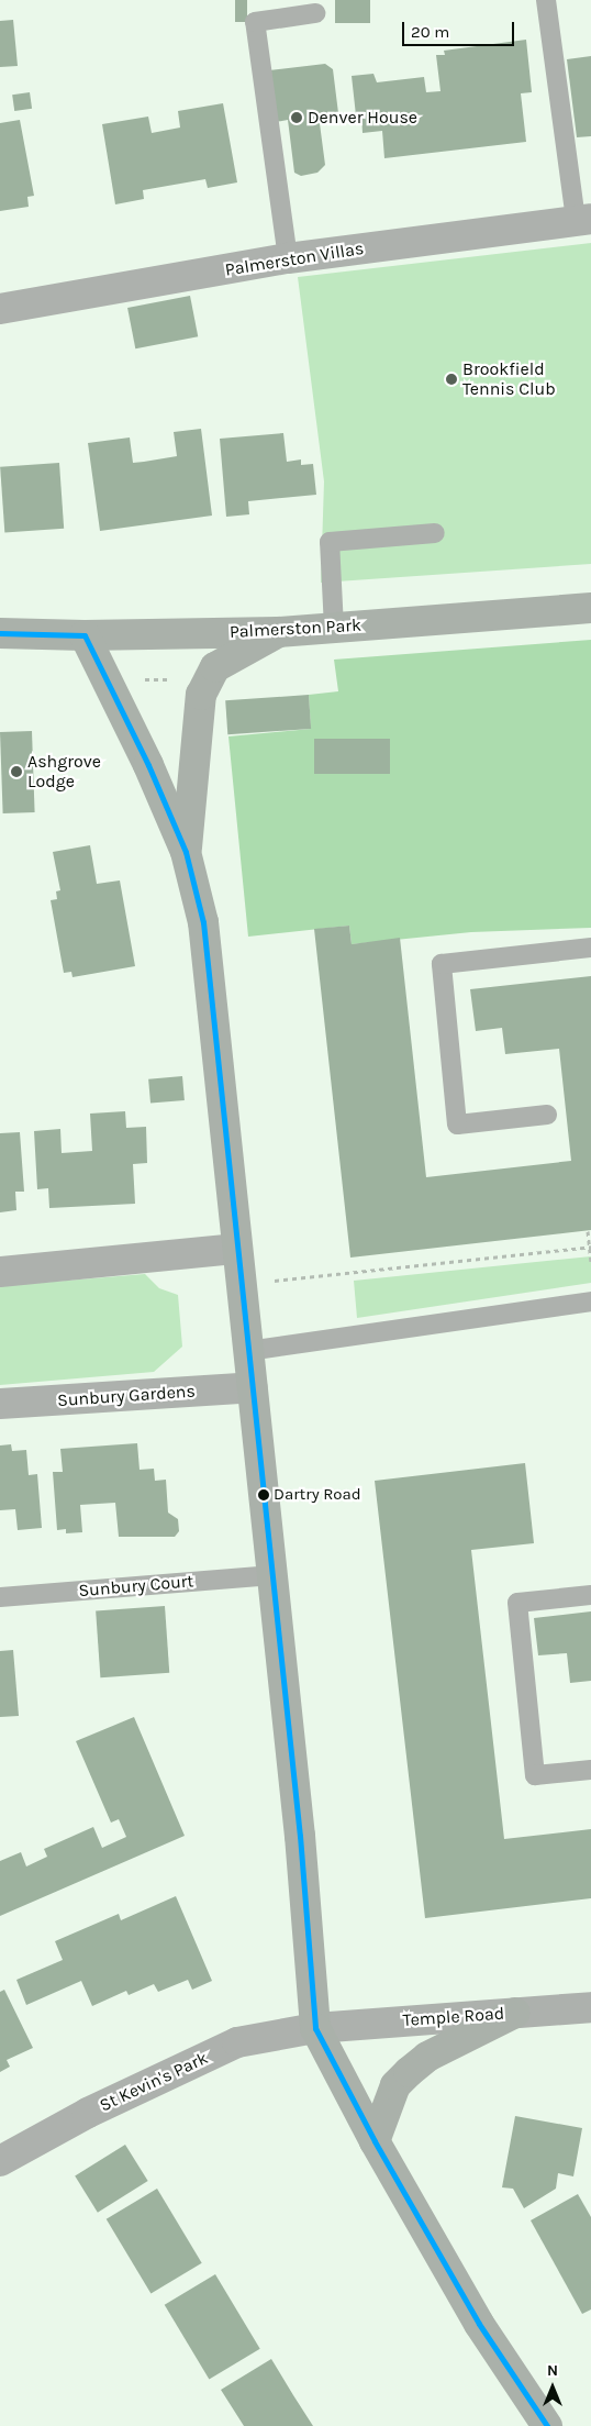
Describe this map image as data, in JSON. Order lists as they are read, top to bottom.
{
  "streets": {
    "main road": ["Palmerston Park"],
    "street": [
      "Palmerston Villas",
      "Sunbury Gardens",
      "Temple Road",
      "St Kevin's Park"
    ],
    "lane": ["Sunbury Court"]
  },
  "crossings": [
    ["Temple Road", "St Kevin's Park"]
  ],
  "places": [
    "Denver House",
    "Brookfield Tennis Club",
    "Ashgrove Lodge",
    "Dartry Road"
  ],
  "scale_bar": "20 m",
  "north": "top"
}
